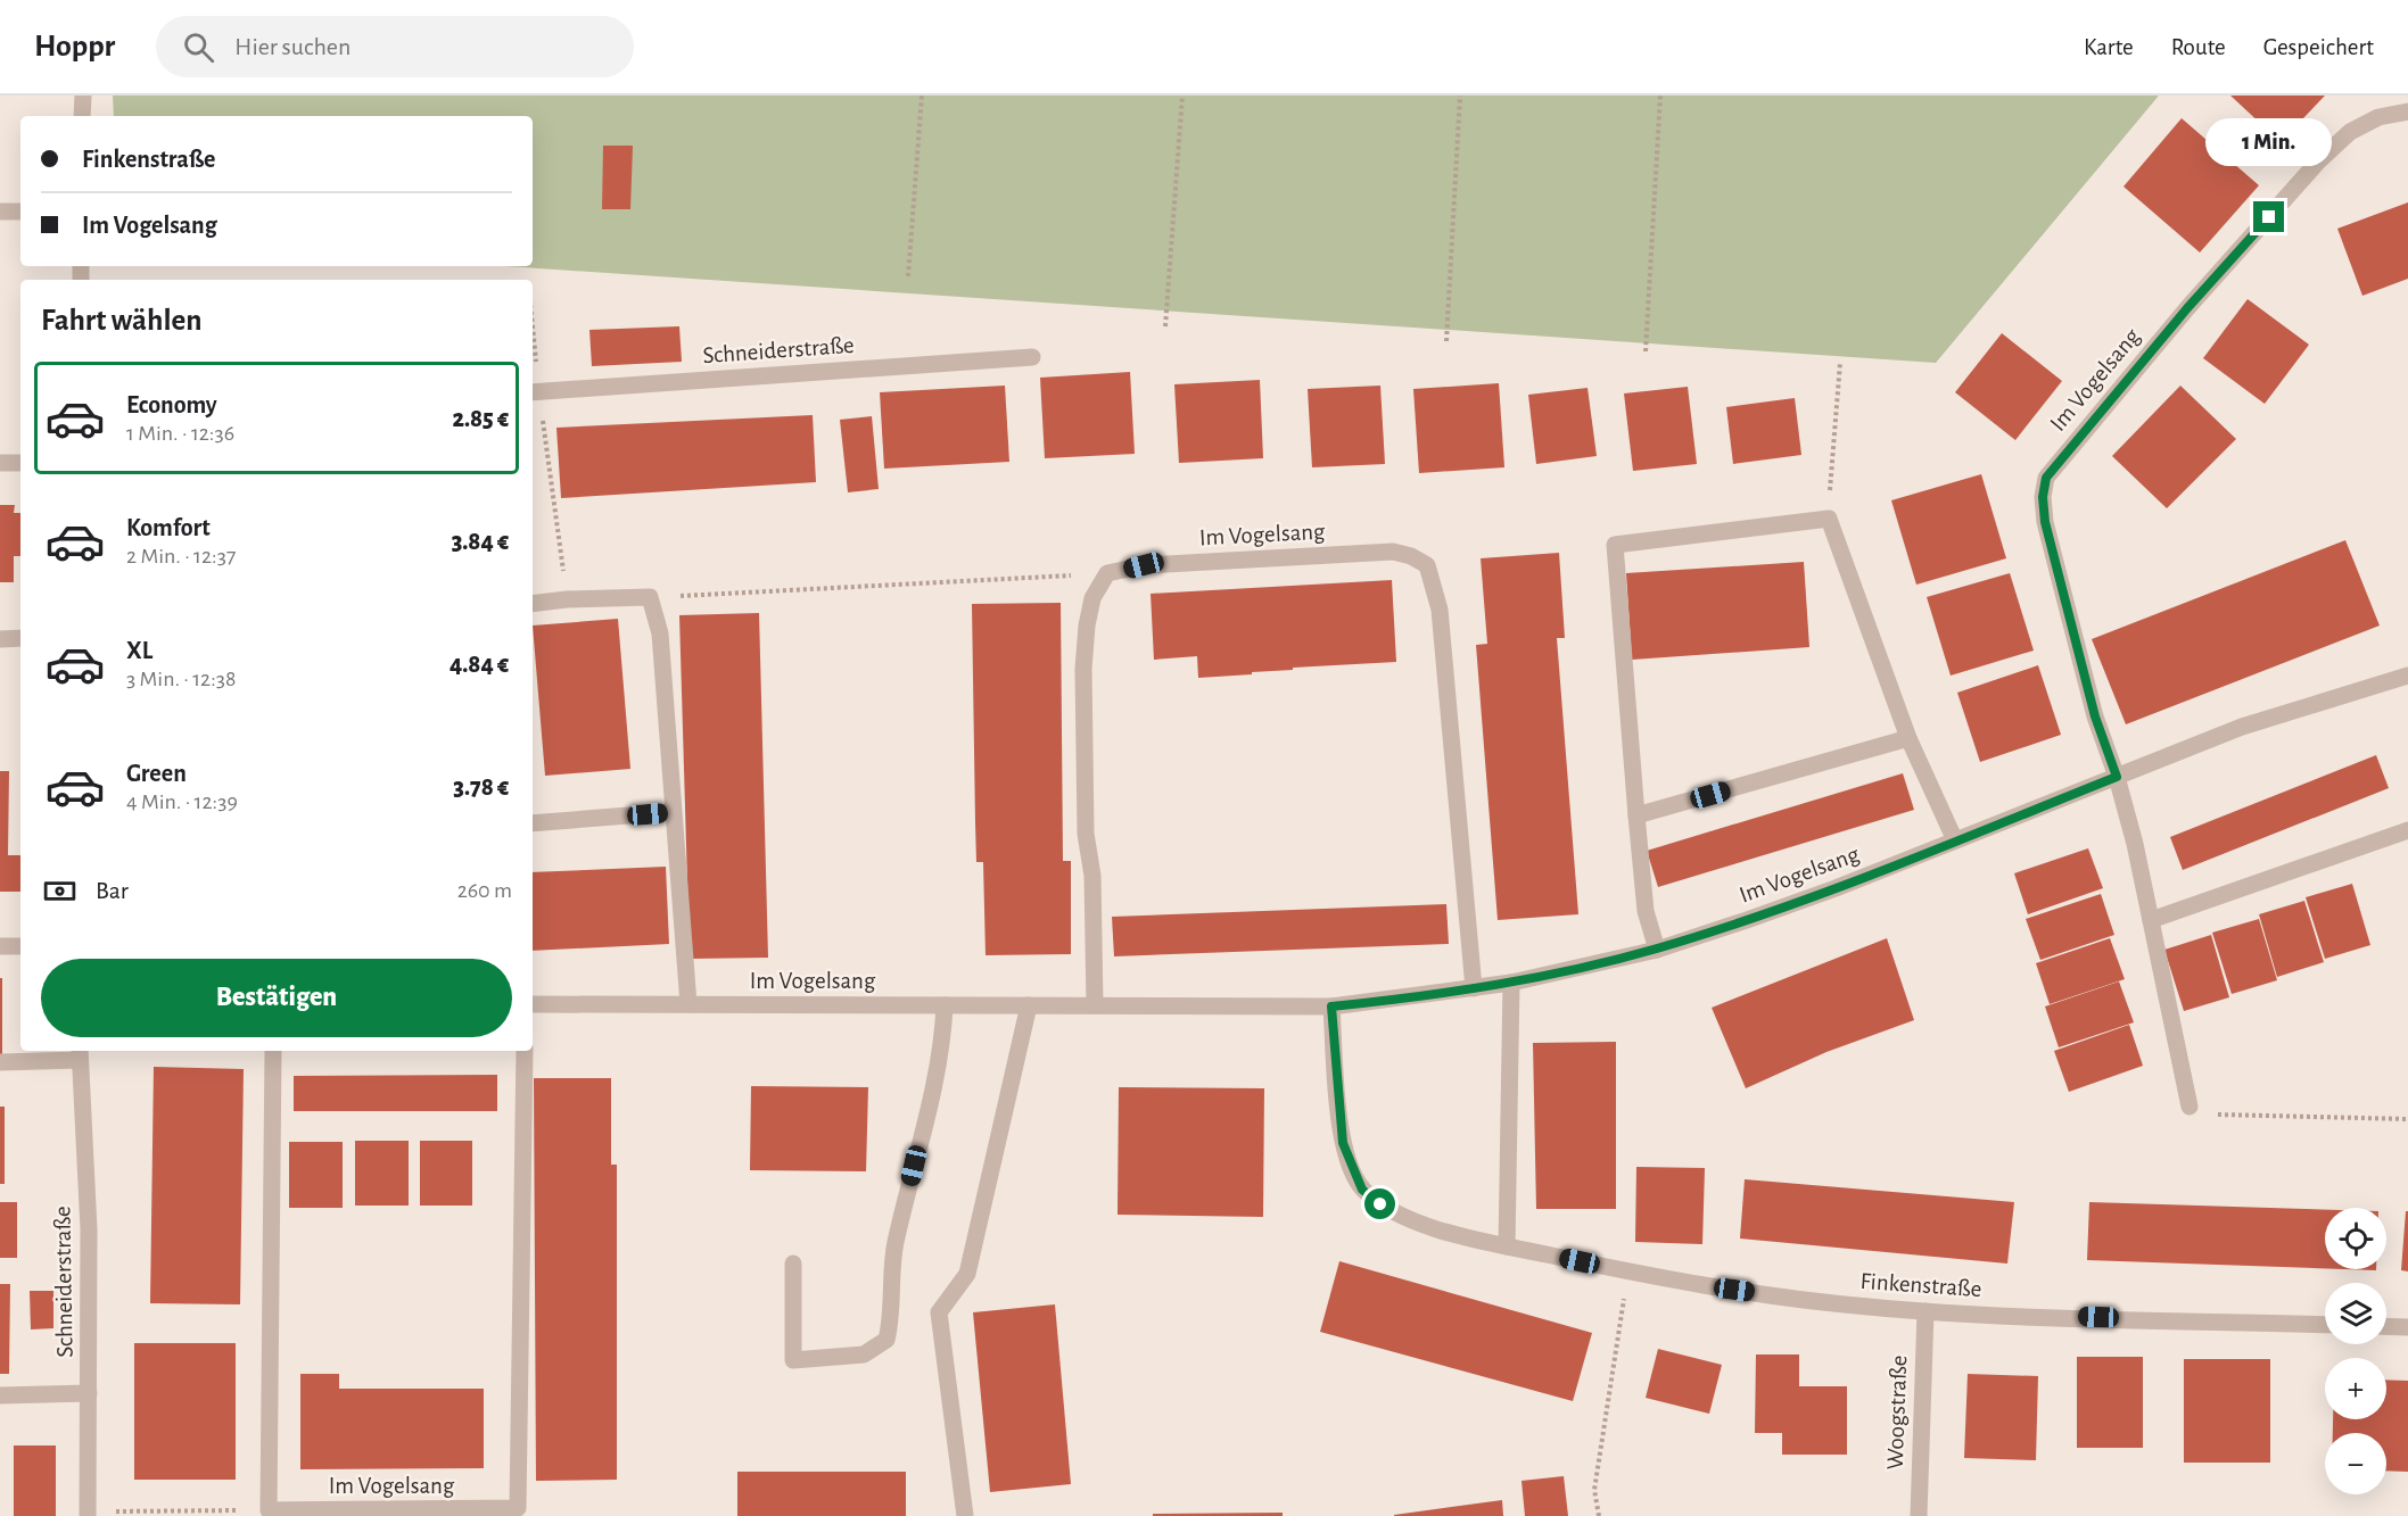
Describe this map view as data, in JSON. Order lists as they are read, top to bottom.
{
  "streets": {
    "street": [
      "Schneiderstraße",
      "Im Vogelsang",
      "Finkenstraße",
      "Woogstraße"
    ]
  },
  "crossings": [
    ["Im Vogelsang", "Finkenstraße"],
    ["Finkenstraße", "Woogstraße"]
  ],
  "page": {
    "header": "Hoppr",
    "search": "Hier suchen",
    "nav": ["Karte", "Route", "Gespeichert"],
    "banner": ["Finkenstraße", "Im Vogelsang"],
    "bubble": "1 Min.",
    "heading": "Fahrt wählen",
    "list": [
      {
        "name": "Economy",
        "note": "1 Min. · 12:36",
        "value": "2.85 €"
      },
      {
        "name": "Komfort",
        "note": "2 Min. · 12:37",
        "value": "3.84 €"
      },
      {
        "name": "XL",
        "note": "3 Min. · 12:38",
        "value": "4.84 €"
      },
      {
        "name": "Green",
        "note": "4 Min. · 12:39",
        "value": "3.78 €"
      }
    ],
    "pay": ["Bar", "260 m"],
    "buttons": "Bestätigen",
    "map_buttons": ["+", "−"]
  }
}
